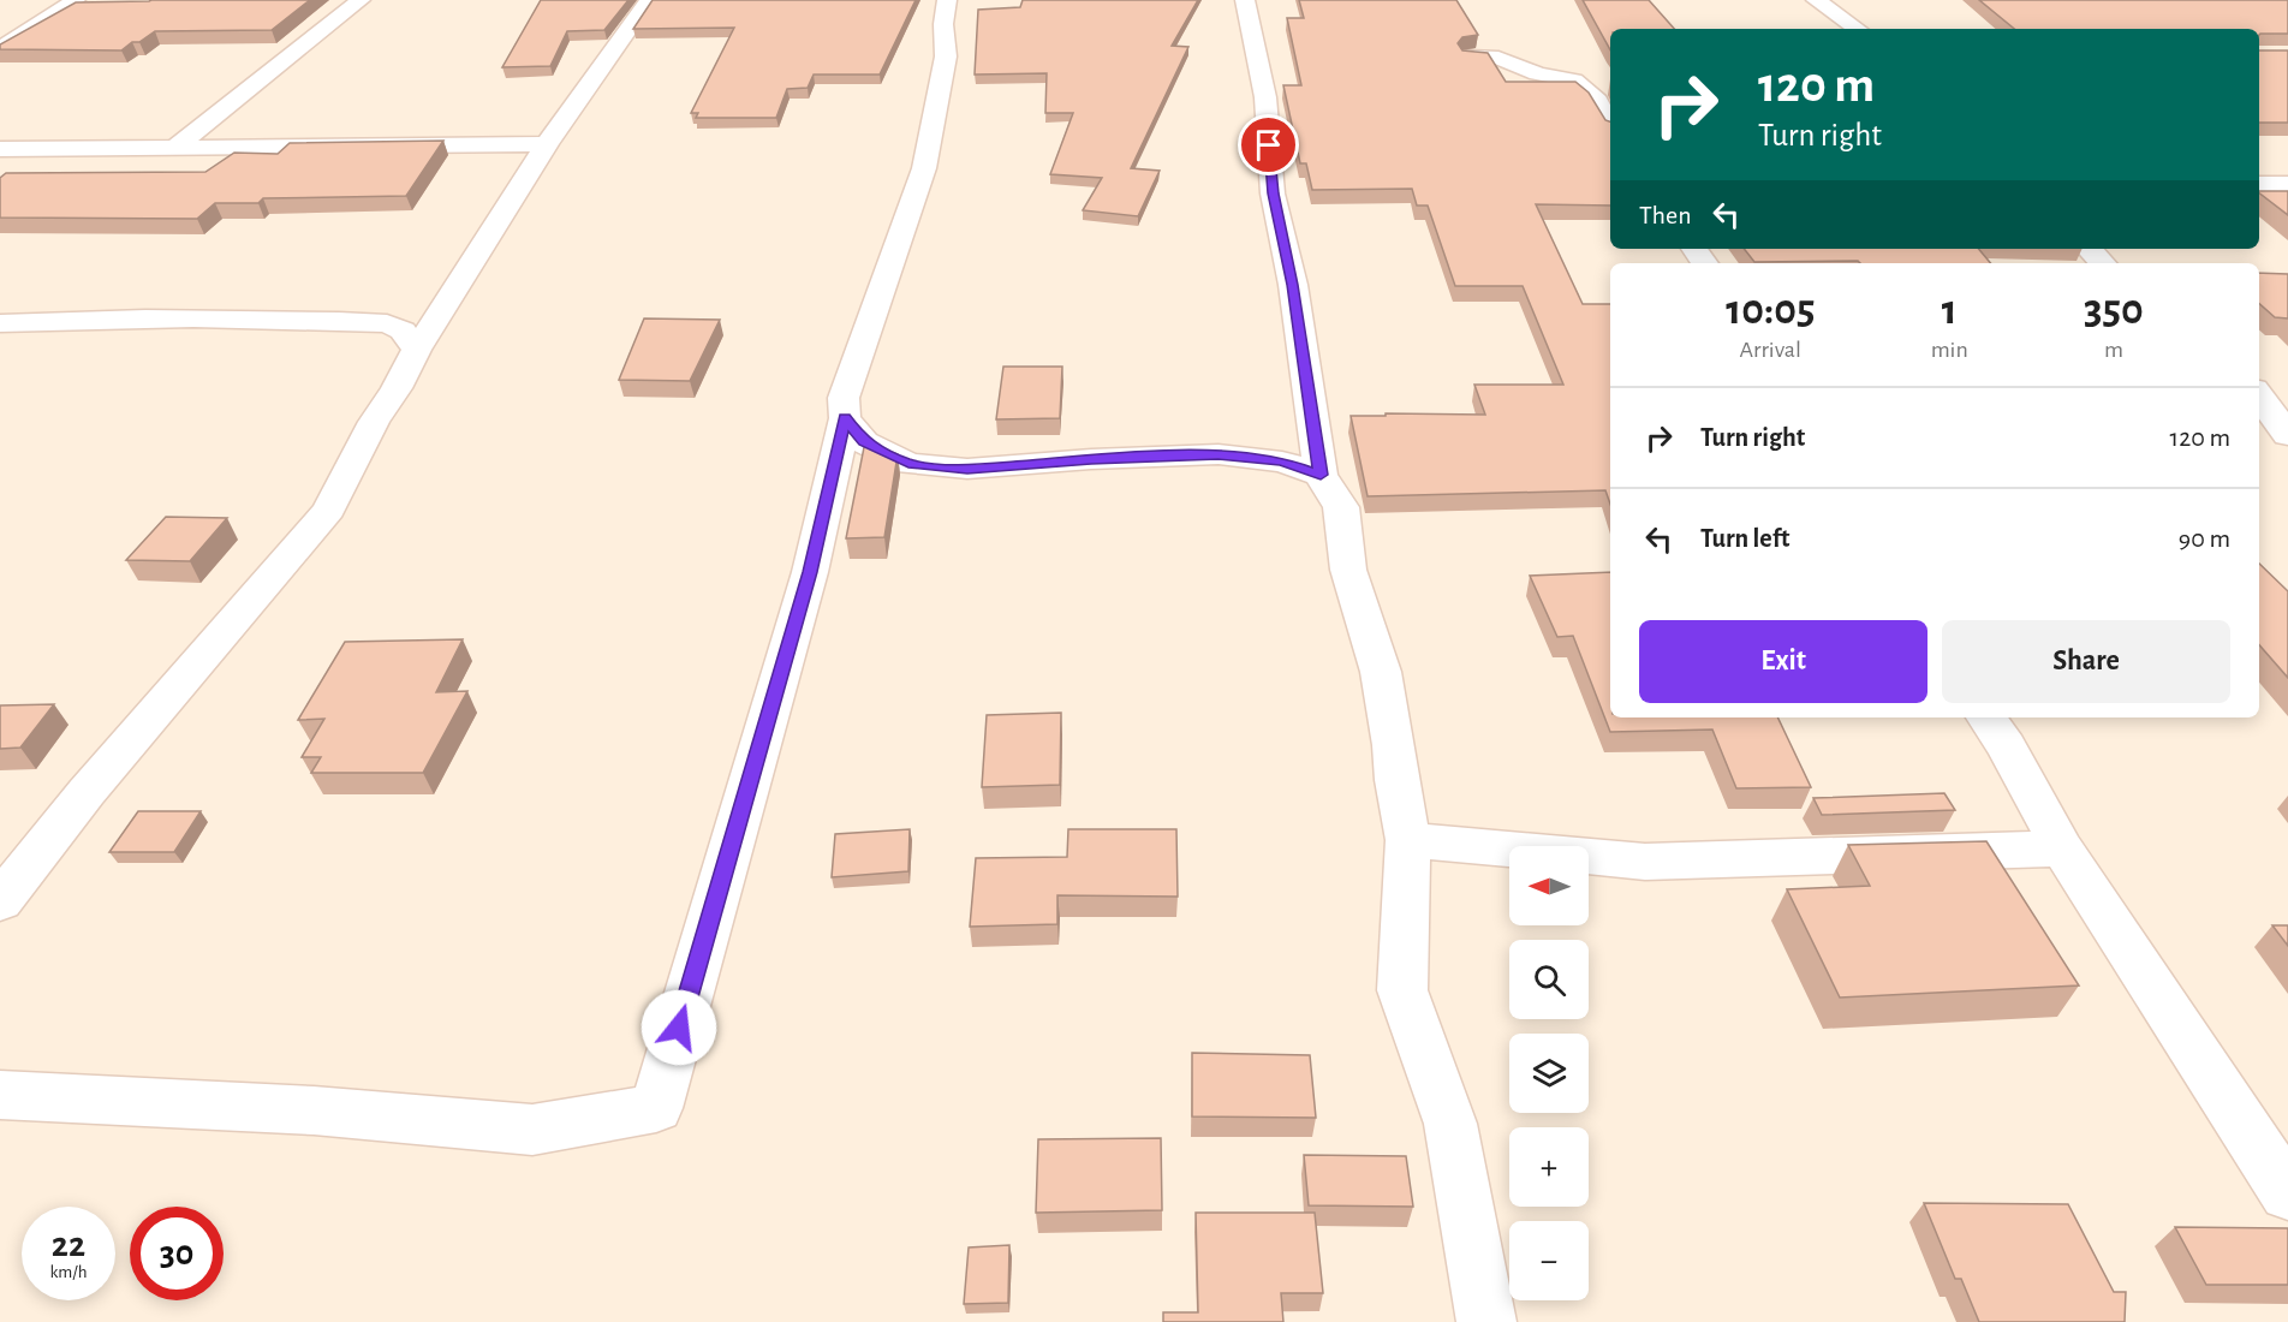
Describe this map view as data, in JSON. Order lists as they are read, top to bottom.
{
  "north": "left",
  "page": {
    "turn": ["120 m", "Turn right"],
    "then": "Then",
    "eta": [
      "10:05",
      "Arrival",
      "1",
      "min",
      "350",
      "m"
    ],
    "list": [
      {
        "name": "Turn right",
        "value": "120 m"
      },
      {
        "name": "Turn left",
        "value": "90 m"
      }
    ],
    "buttons": ["Exit", "Share"],
    "map_buttons": ["+", "−"],
    "speed": "22 km/h",
    "limit": "30"
  }
}
